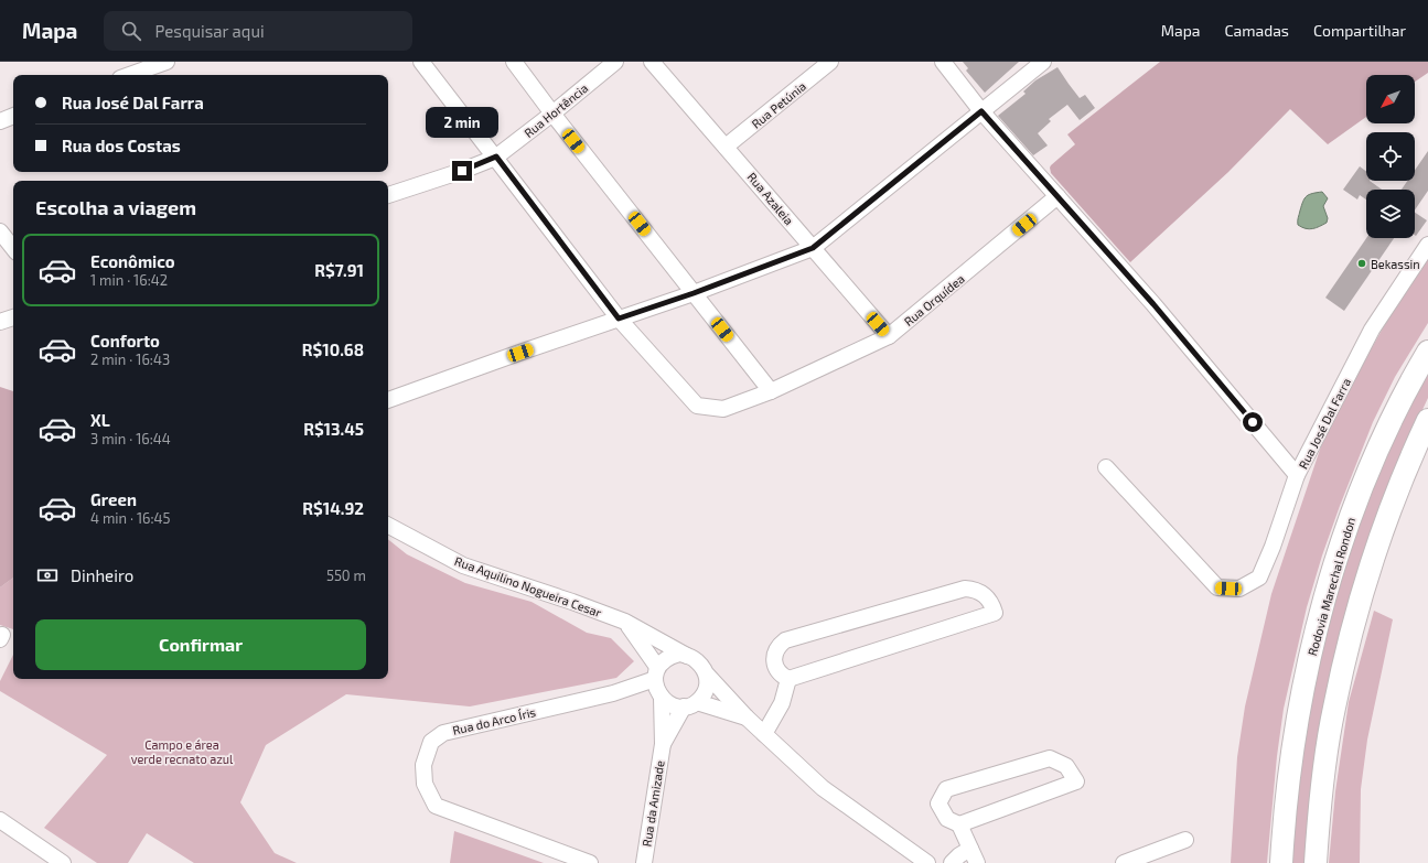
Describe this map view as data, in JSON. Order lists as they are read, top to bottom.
{
  "streets": {
    "highway": ["Rodovia Marechal Rondon"],
    "street": [
      "Rua Petúnia",
      "Rua Hortência",
      "Rua Azaleia",
      "Rua Orquídea",
      "Rua José Dal Farra",
      "Rua Aquilino Nogueira Cesar",
      "Rua do Arco Íris",
      "Rua da Amizade"
    ]
  },
  "crossings": [
    ["Rua Petúnia", "Rua Azaleia"],
    ["Rua Azaleia", "Rua Orquídea"],
    ["Rua Orquídea", "Rua José Dal Farra"],
    ["Rua Aquilino Nogueira Cesar", "Rua do Arco Íris"],
    ["Rua Aquilino Nogueira Cesar", "Rua da Amizade"],
    ["Rua do Arco Íris", "Rua da Amizade"]
  ],
  "parks": ["Campo e área verde recnato azul"],
  "places": ["Bekassin"],
  "north": "bottom left",
  "page": {
    "header": "Mapa",
    "search": "Pesquisar aqui",
    "nav": ["Mapa", "Camadas", "Compartilhar"],
    "banner": ["Rua José Dal Farra", "Rua dos Costas"],
    "bubble": "2 min",
    "heading": "Escolha a viagem",
    "list": [
      {
        "name": "Econômico",
        "note": "1 min · 16:42",
        "value": "R$7.91"
      },
      {
        "name": "Conforto",
        "note": "2 min · 16:43",
        "value": "R$10.68"
      },
      {
        "name": "XL",
        "note": "3 min · 16:44",
        "value": "R$13.45"
      },
      {
        "name": "Green",
        "note": "4 min · 16:45",
        "value": "R$14.92"
      }
    ],
    "pay": ["Dinheiro", "550 m"],
    "buttons": "Confirmar"
  }
}
